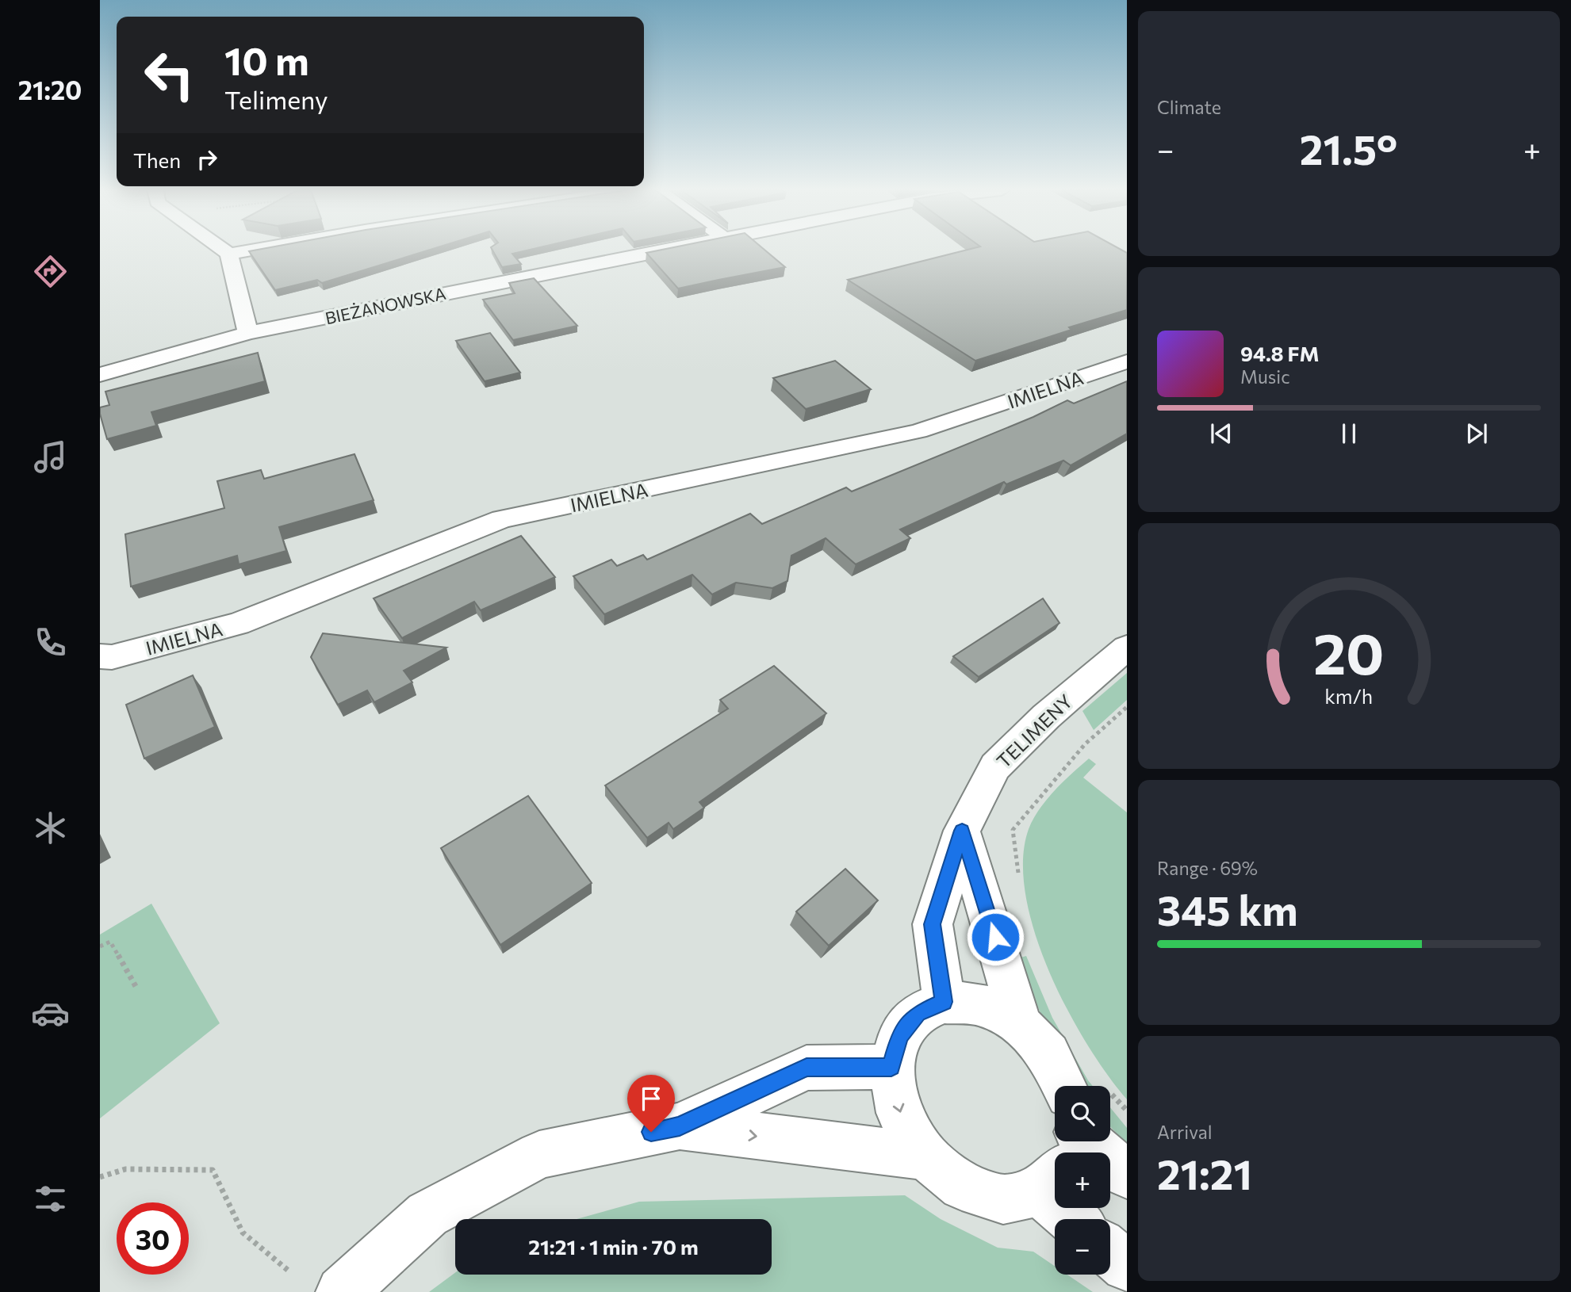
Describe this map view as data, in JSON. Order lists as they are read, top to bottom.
{
  "streets": {
    "street": ["BIEŻANOWSKA", "IMIELNA", "TELIMENY"]
  },
  "page": {
    "tabs": "21:20",
    "tile": [
      "Climate",
      ["Range · 69%", "345 km"],
      ["Arrival", "21:21"]
    ],
    "turn": ["10 m", "Telimeny"],
    "heat": ["−", "21.5°", "+"],
    "then": "Then",
    "song": ["94.8 FM", "Music"],
    "map_buttons": ["+", "−"],
    "limit": "30",
    "trip": "21:21 · 1 min · 70 m",
    "gauge": ["20", "km/h"]
  }
}
